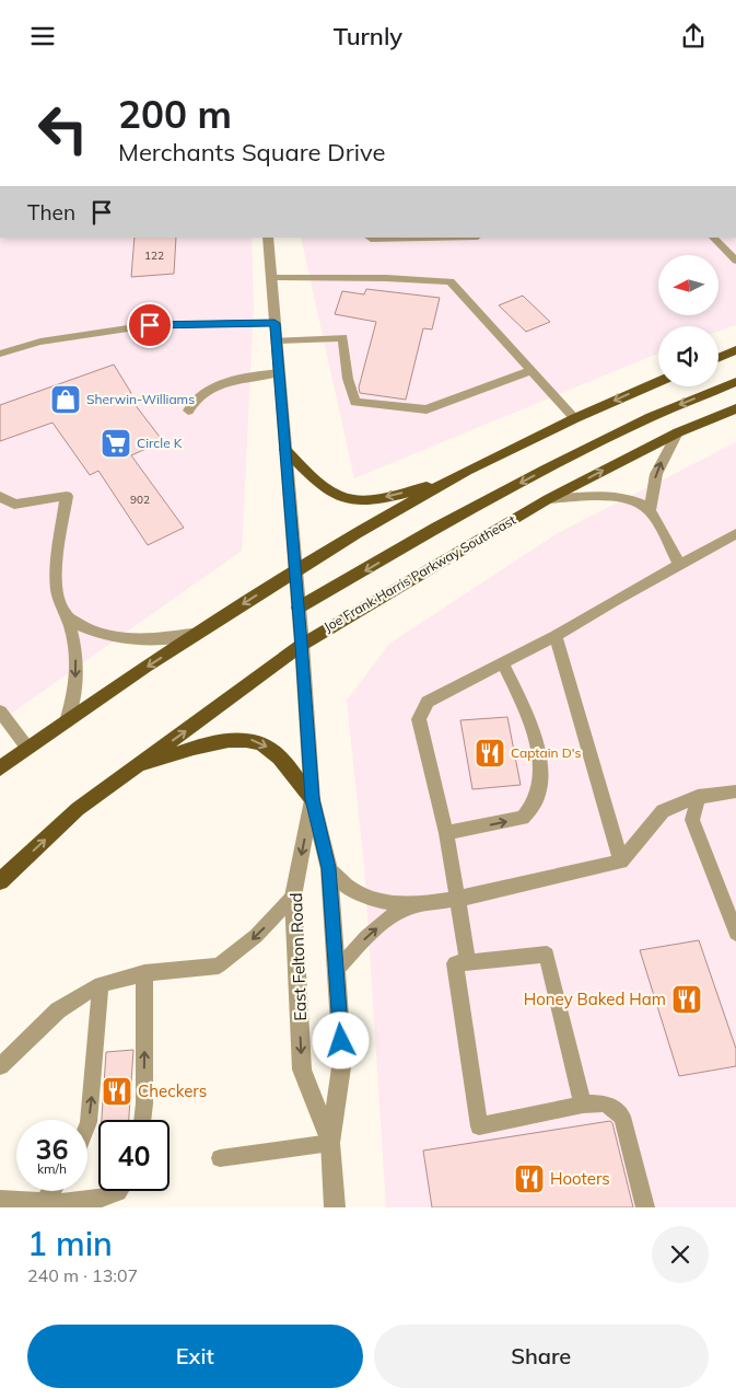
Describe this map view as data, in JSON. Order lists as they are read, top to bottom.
{
  "streets": {
    "main road": ["Joe Frank Harris Parkway Southeast"],
    "street": ["East Felton Road"]
  },
  "crossings": [
    ["Joe Frank Harris Parkway Southeast", "East Felton Road"]
  ],
  "places": {
    "shop": ["Sherwin-Williams"],
    "supermarket": ["Circle K"],
    "restaurant": [
      "Captain D's",
      "Honey Baked Ham",
      "Checkers",
      "Hooters"
    ]
  },
  "house_numbers": ["122", "902"],
  "north": "left",
  "page": {
    "header": "Turnly",
    "turn": ["200 m", "Merchants Square Drive"],
    "then": "Then",
    "speed": "36 km/h",
    "limit": "40",
    "heading": ["1 min", "240 m · 13:07"],
    "buttons": ["Exit", "Share"]
  }
}
